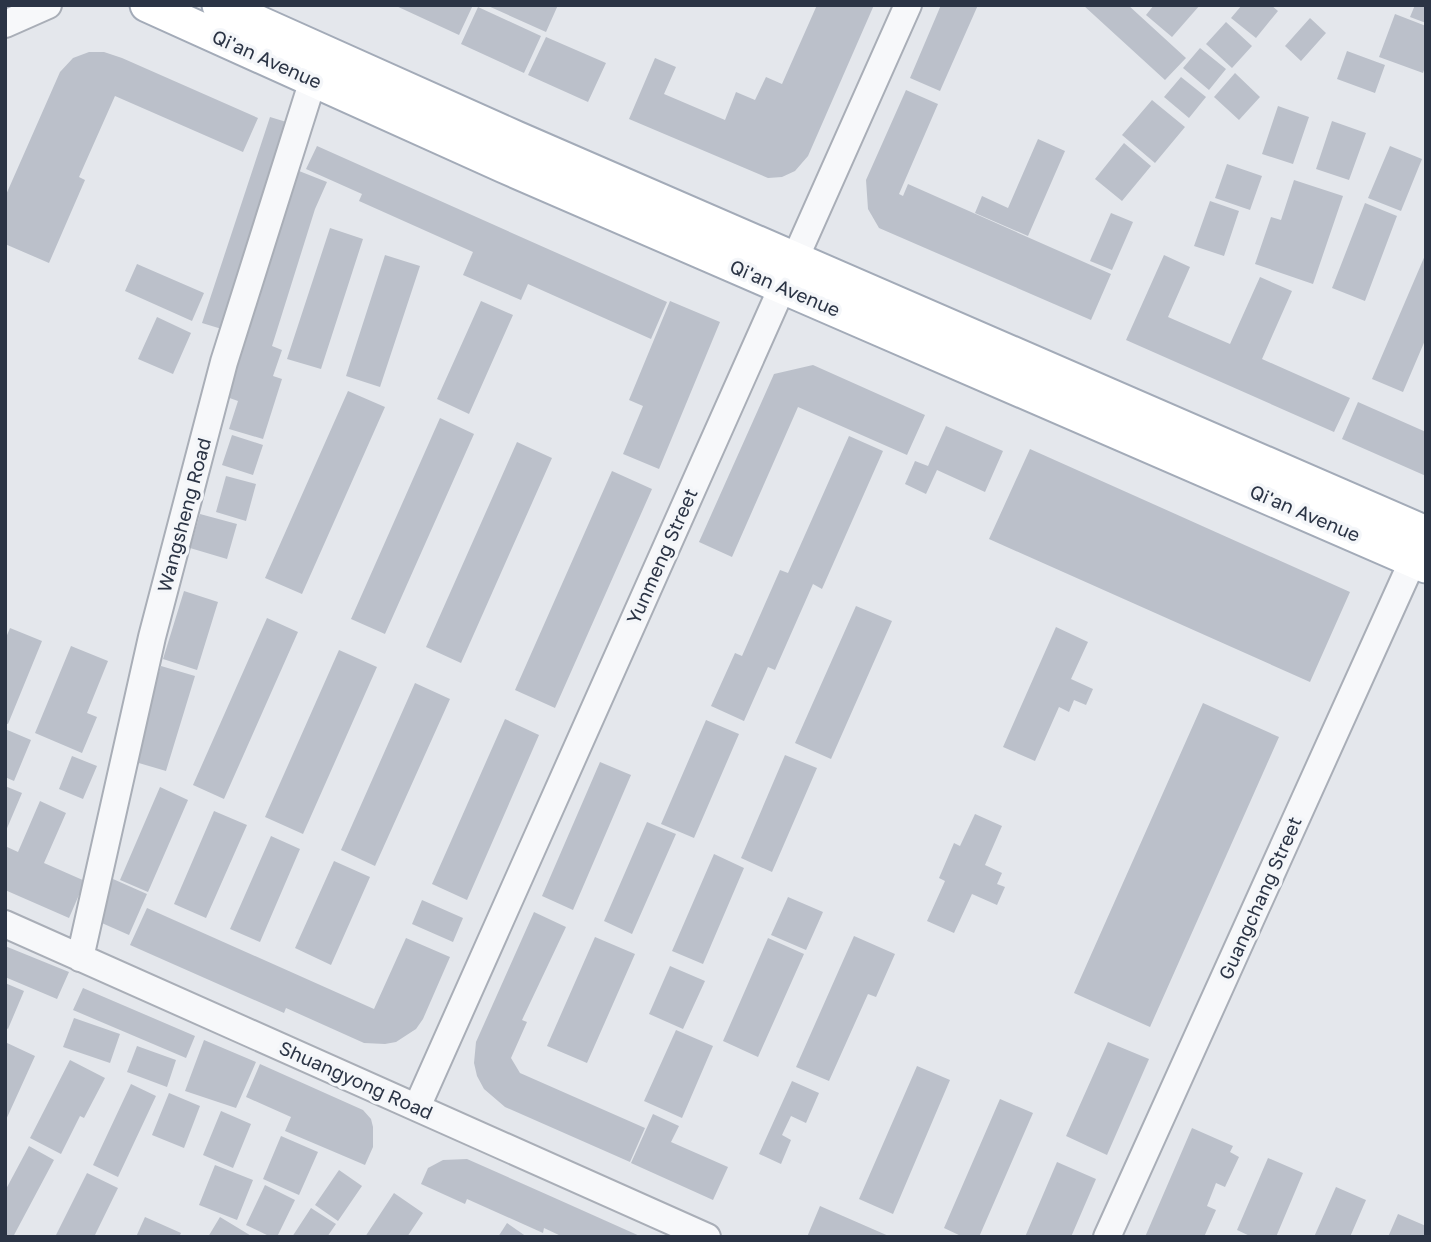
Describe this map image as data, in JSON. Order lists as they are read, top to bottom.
{
  "streets": {
    "main road": ["Qi'an Avenue"],
    "street": [
      "Wangsheng Road",
      "Yunmeng Street",
      "Guangchang Street",
      "Shuangyong Road"
    ]
  },
  "crossings": [
    ["Qi'an Avenue", "Wangsheng Road"],
    ["Qi'an Avenue", "Yunmeng Street"],
    ["Qi'an Avenue", "Guangchang Street"],
    ["Wangsheng Road", "Shuangyong Road"],
    ["Yunmeng Street", "Shuangyong Road"]
  ]
}
